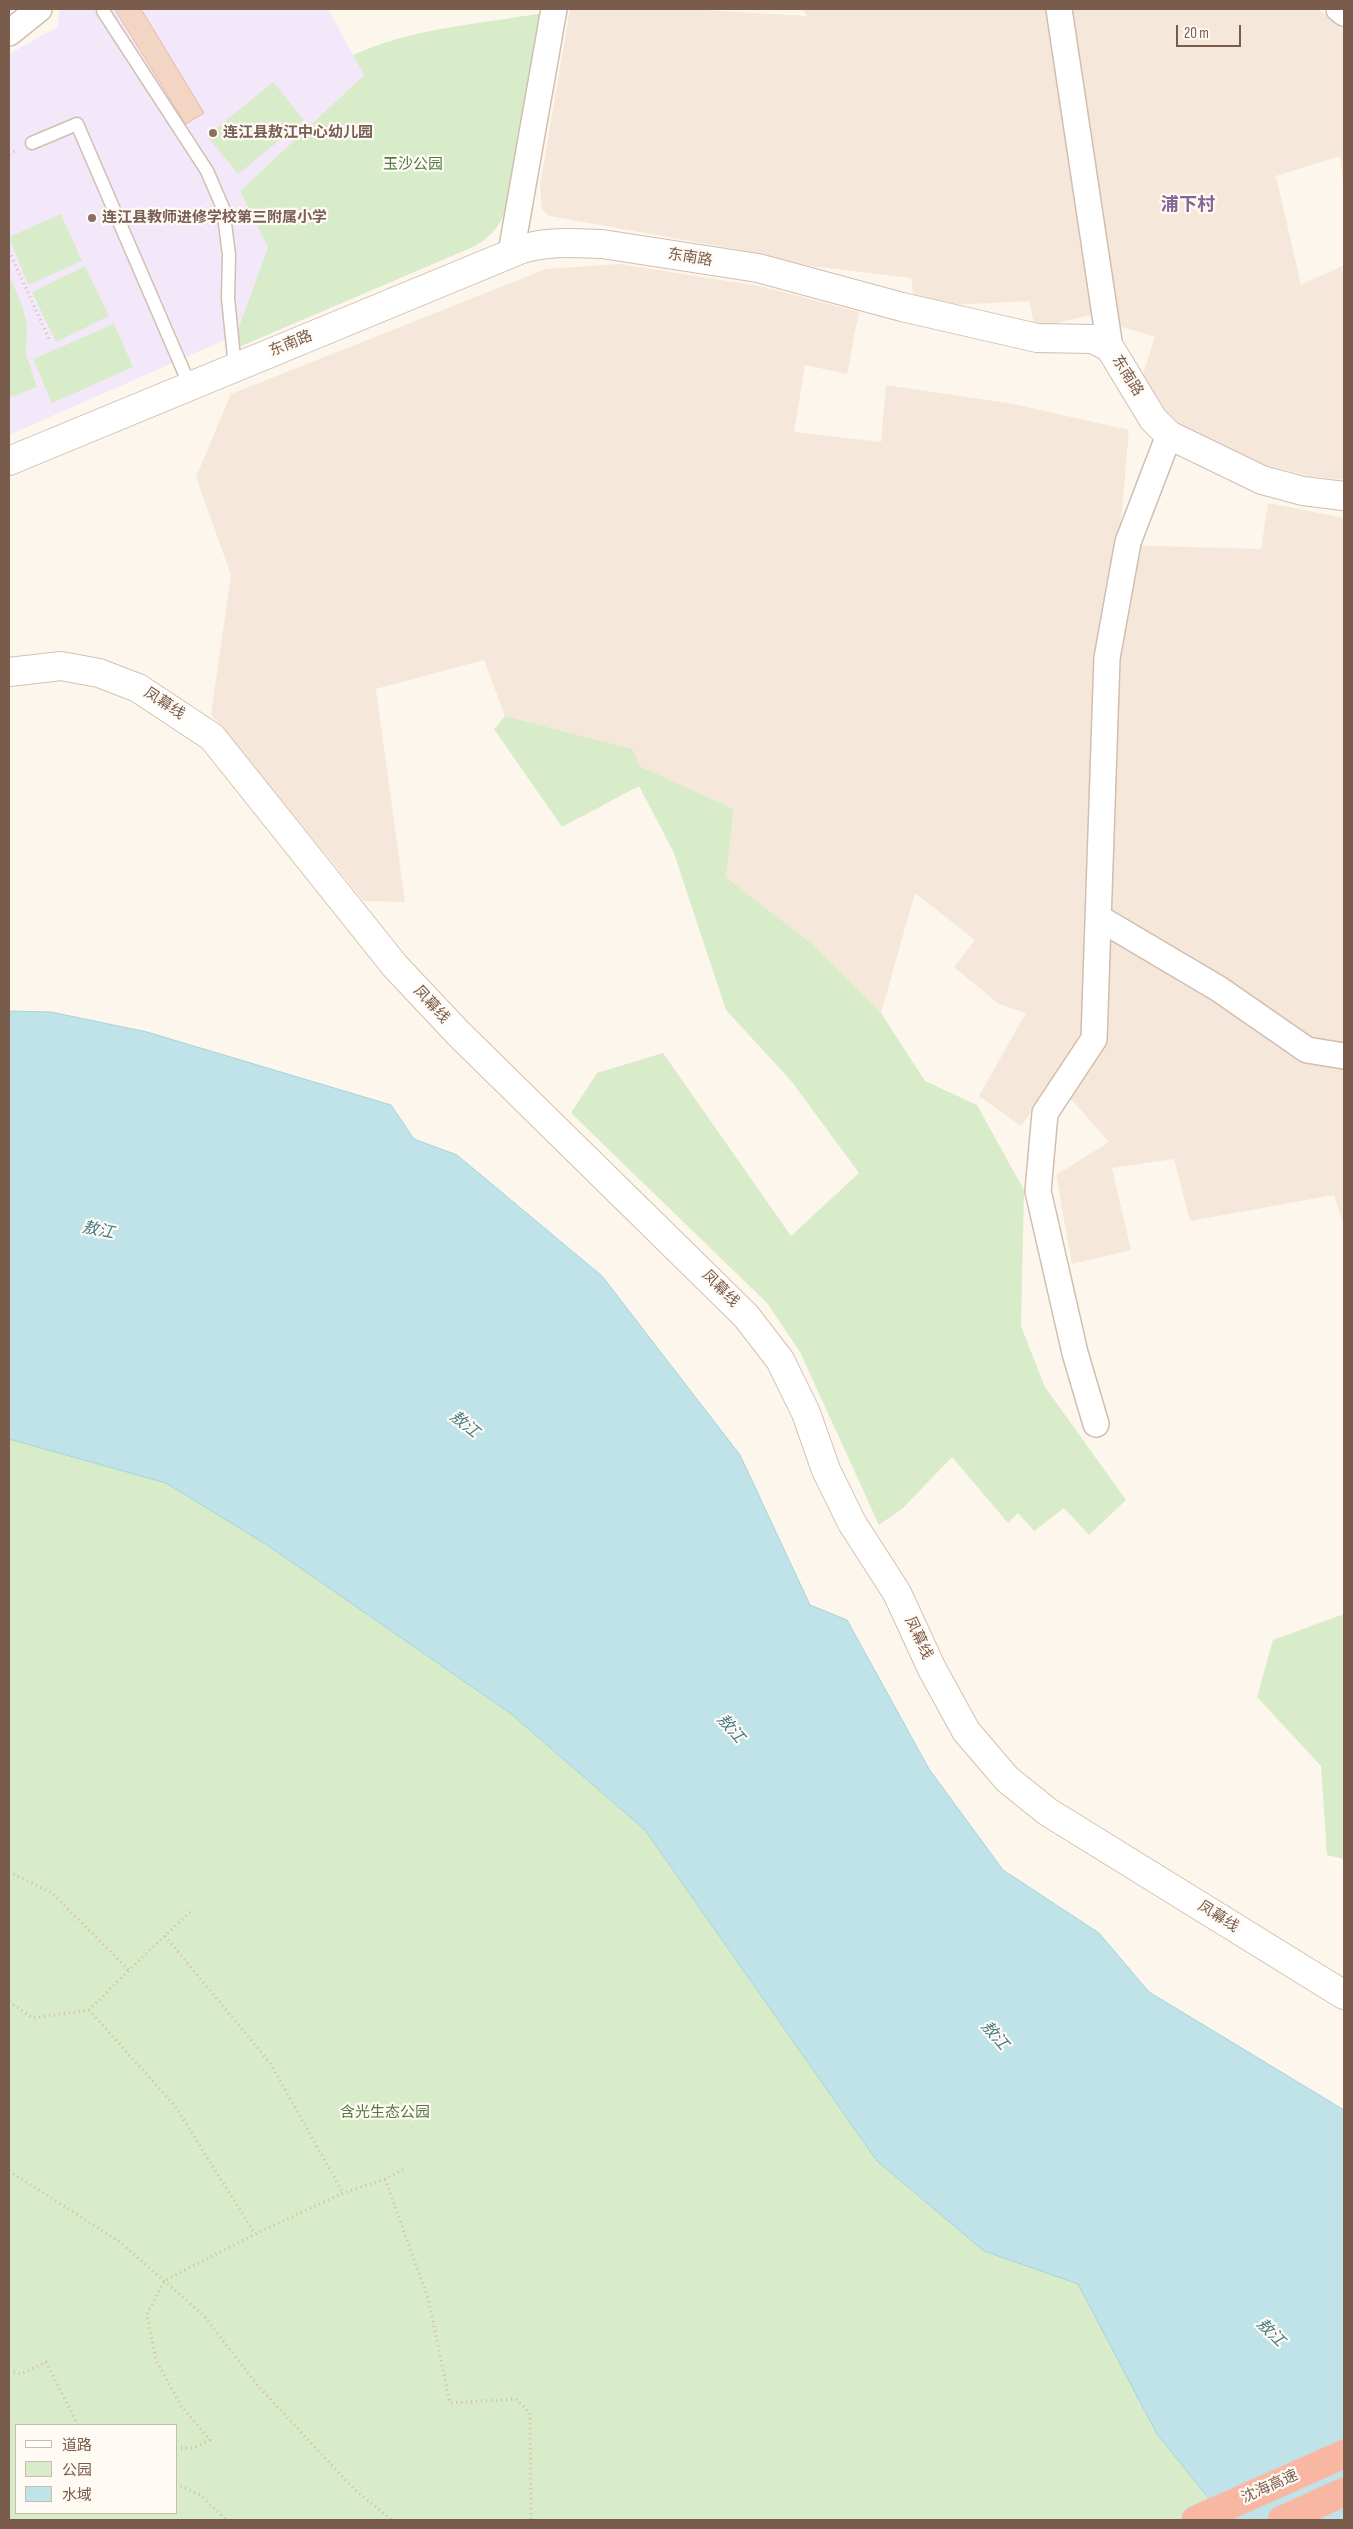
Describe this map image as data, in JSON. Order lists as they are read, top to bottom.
{
  "streets": {
    "highway": ["沈海高速"],
    "main road": ["东南路", "凤幕线"]
  },
  "districts": ["浦下村"],
  "water": ["敖江"],
  "parks": ["玉沙公园", "含光生态公园"],
  "places": ["连江县敖江中心幼儿园", "连江县教师进修学校第三附属小学"],
  "legend": ["道路", "公园", "水域"],
  "scale_bar": "20 m"
}
